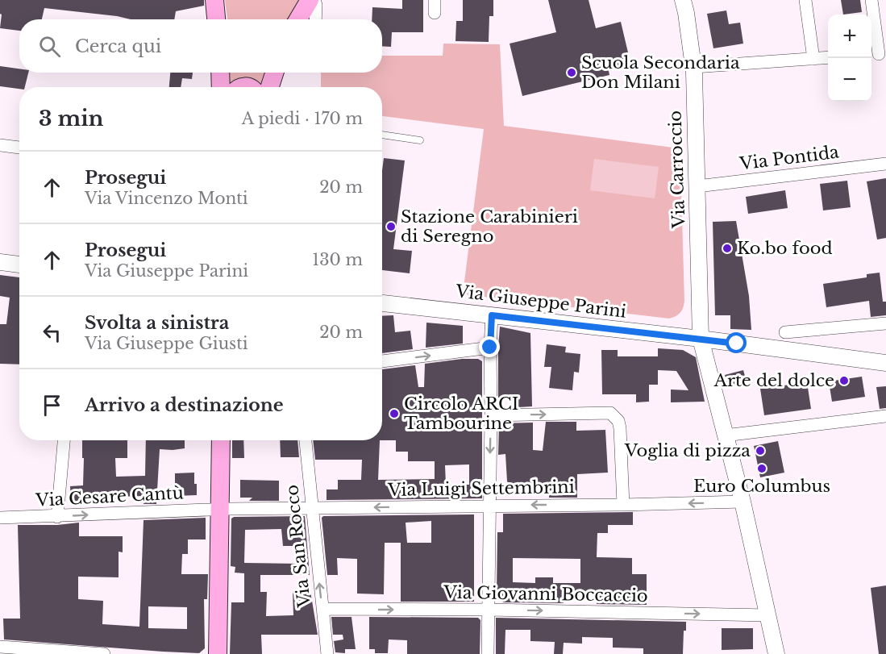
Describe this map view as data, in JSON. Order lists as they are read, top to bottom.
{
  "streets": {
    "street": [
      "Via Pontida",
      "Via Carroccio",
      "Via Giuseppe Parini",
      "Via Luigi Settembrini",
      "Via Cesare Cantù",
      "Via San Rocco",
      "Via Giovanni Boccaccio"
    ]
  },
  "crossings": [
    ["Via Pontida", "Via Carroccio"],
    ["Via Carroccio", "Via Giuseppe Parini"],
    ["Via Carroccio", "Via Luigi Settembrini"],
    ["Via Carroccio", "Via Giovanni Boccaccio"],
    ["Via Luigi Settembrini", "Via Cesare Cantù"],
    ["Via Luigi Settembrini", "Via San Rocco"],
    ["Via San Rocco", "Via Giovanni Boccaccio"]
  ],
  "one_way": [
    "Via Luigi Settembrini",
    "Via Cesare Cantù",
    "Via San Rocco",
    "Via Giovanni Boccaccio"
  ],
  "places": [
    "Scuola Secondaria Don Milani",
    "Stazione Carabinieri di Seregno",
    "Ko.bo food",
    "Arte del dolce",
    "Circolo ARCI Tambourine",
    "Voglia di pizza",
    "Euro Columbus"
  ],
  "page": {
    "map_buttons": ["+", "−"],
    "search": "Cerca qui",
    "heading": ["3 min", "A piedi · 170 m"],
    "list": [
      ["Prosegui", "Via Vincenzo Monti", "20 m"],
      ["Prosegui", "Via Giuseppe Parini", "130 m"],
      ["Svolta a sinistra", "Via Giuseppe Giusti", "20 m"],
      "Arrivo a destinazione"
    ]
  }
}
